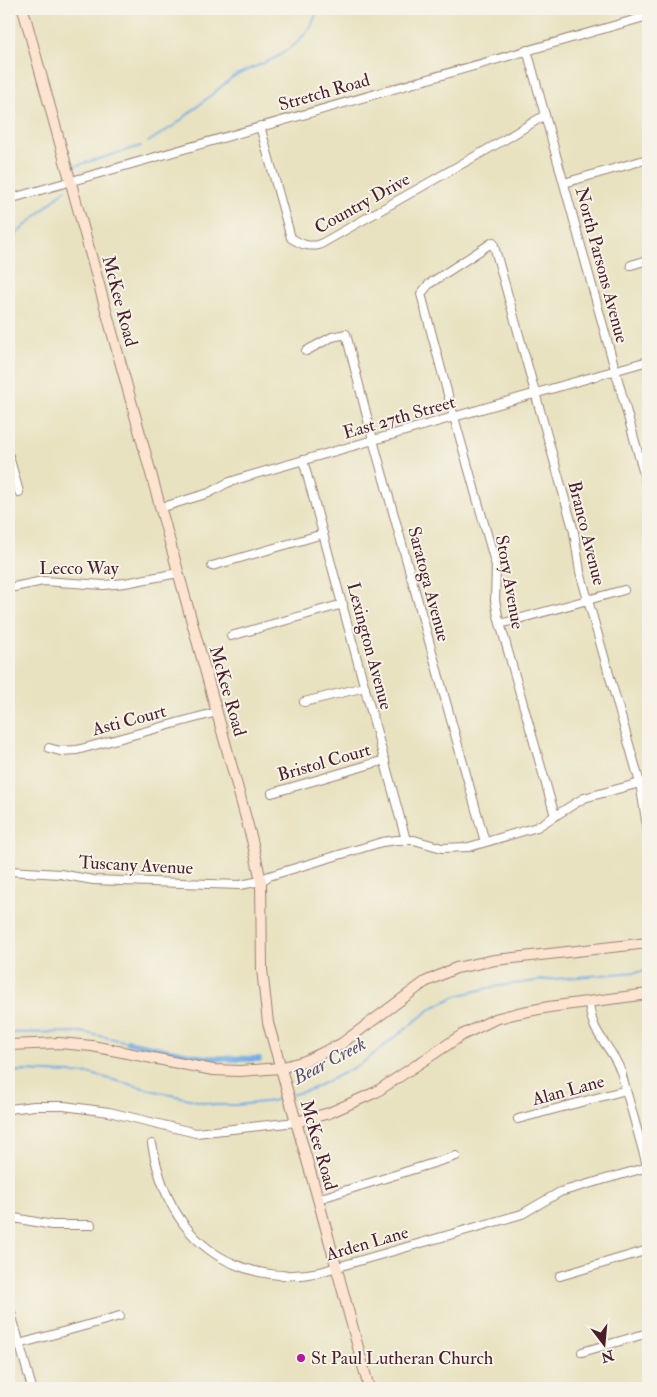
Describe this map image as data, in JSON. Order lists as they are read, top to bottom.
{
  "streets": {
    "street": [
      "Stretch Road",
      "Country Drive",
      "North Parsons Avenue",
      "McKee Road",
      "East 27th Street",
      "Branco Avenue",
      "Lecco Way",
      "Story Avenue",
      "Saratoga Avenue",
      "Lexington Avenue",
      "Asti Court",
      "Bristol Court",
      "Tuscany Avenue",
      "Alan Lane",
      "Arden Lane"
    ]
  },
  "crossings": [
    ["Stretch Road", "Country Drive"],
    ["Stretch Road", "North Parsons Avenue"],
    ["Stretch Road", "McKee Road"],
    ["Country Drive", "North Parsons Avenue"],
    ["North Parsons Avenue", "East 27th Street"],
    ["McKee Road", "East 27th Street"],
    ["McKee Road", "Lecco Way"],
    ["McKee Road", "Asti Court"],
    ["McKee Road", "Tuscany Avenue"],
    ["McKee Road", "Arden Lane"],
    ["East 27th Street", "Branco Avenue"],
    ["East 27th Street", "Story Avenue"],
    ["East 27th Street", "Saratoga Avenue"],
    ["East 27th Street", "Lexington Avenue"],
    ["Branco Avenue", "Story Avenue"],
    ["Branco Avenue", "Tuscany Avenue"],
    ["Story Avenue", "Tuscany Avenue"],
    ["Saratoga Avenue", "Tuscany Avenue"],
    ["Lexington Avenue", "Bristol Court"],
    ["Lexington Avenue", "Tuscany Avenue"]
  ],
  "water": ["Bear Creek"],
  "places": ["St Paul Lutheran Church"],
  "north": "bottom"
}
